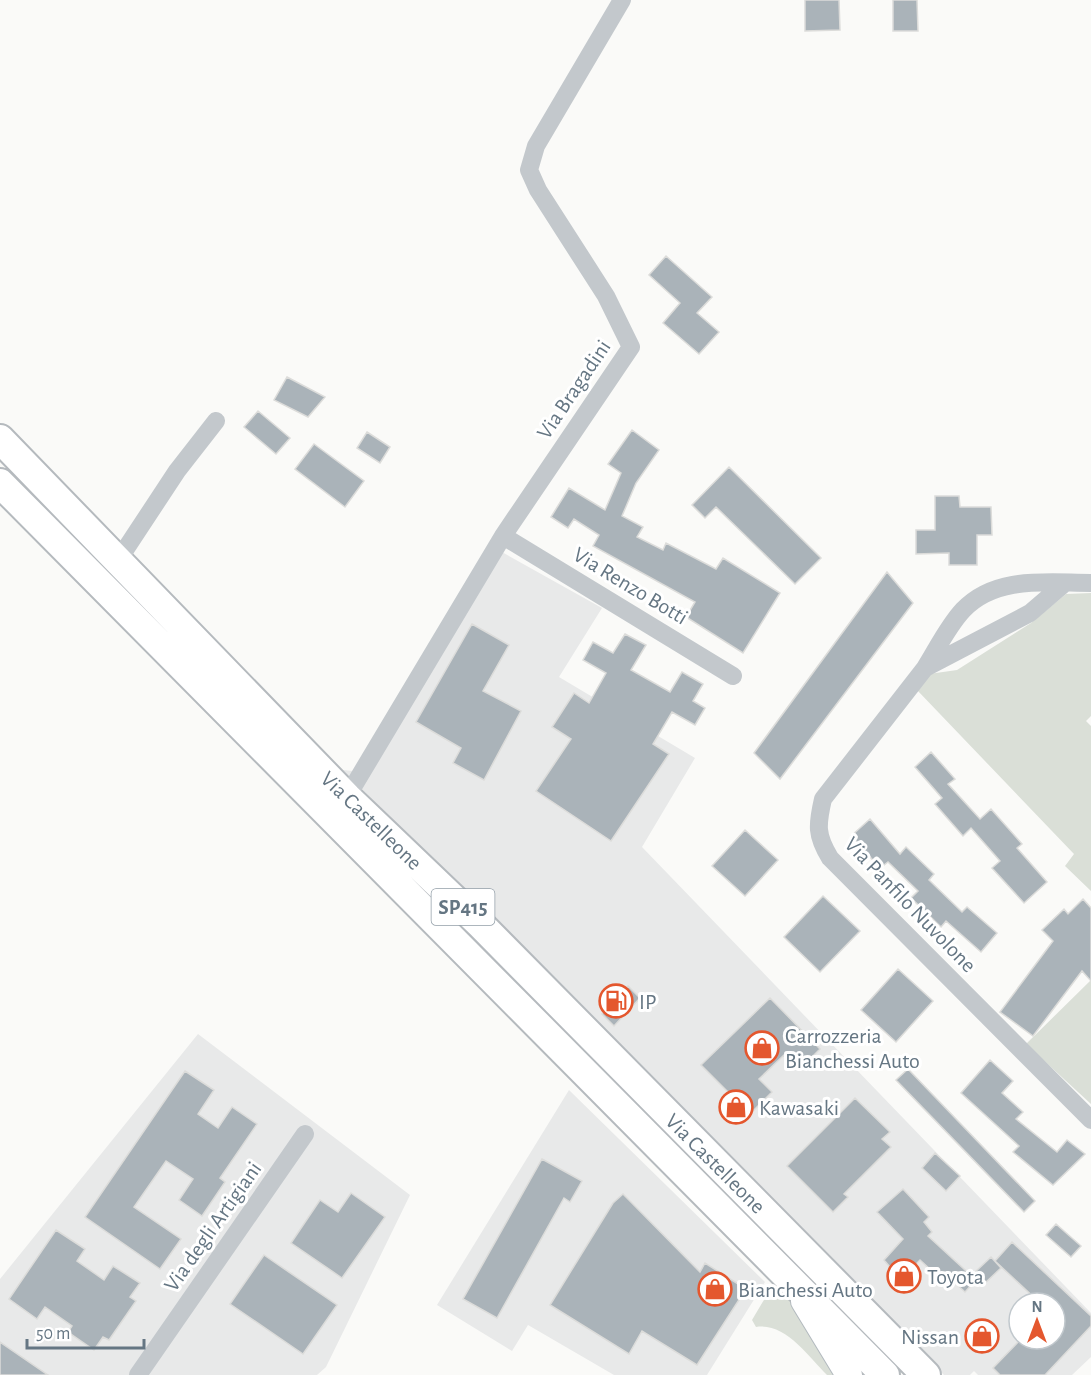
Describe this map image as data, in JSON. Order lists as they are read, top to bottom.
{
  "streets": {
    "main road": ["Via Castelleone", "SP415"],
    "street": [
      "Via Bragadini",
      "Via Renzo Botti",
      "Via Panfilo Nuvolone",
      "Via degli Artigiani"
    ]
  },
  "crossings": [
    ["Via Bragadini", "Via Renzo Botti"],
    ["Via Bragadini", "Via Castelleone"]
  ],
  "places": {
    "fuel station": ["IP"],
    "shop": [
      "Carrozzeria Bianchessi Auto",
      "Kawasaki",
      "Toyota",
      "Bianchessi Auto",
      "Nissan"
    ]
  },
  "scale_bar": "50 m",
  "north": "top"
}
